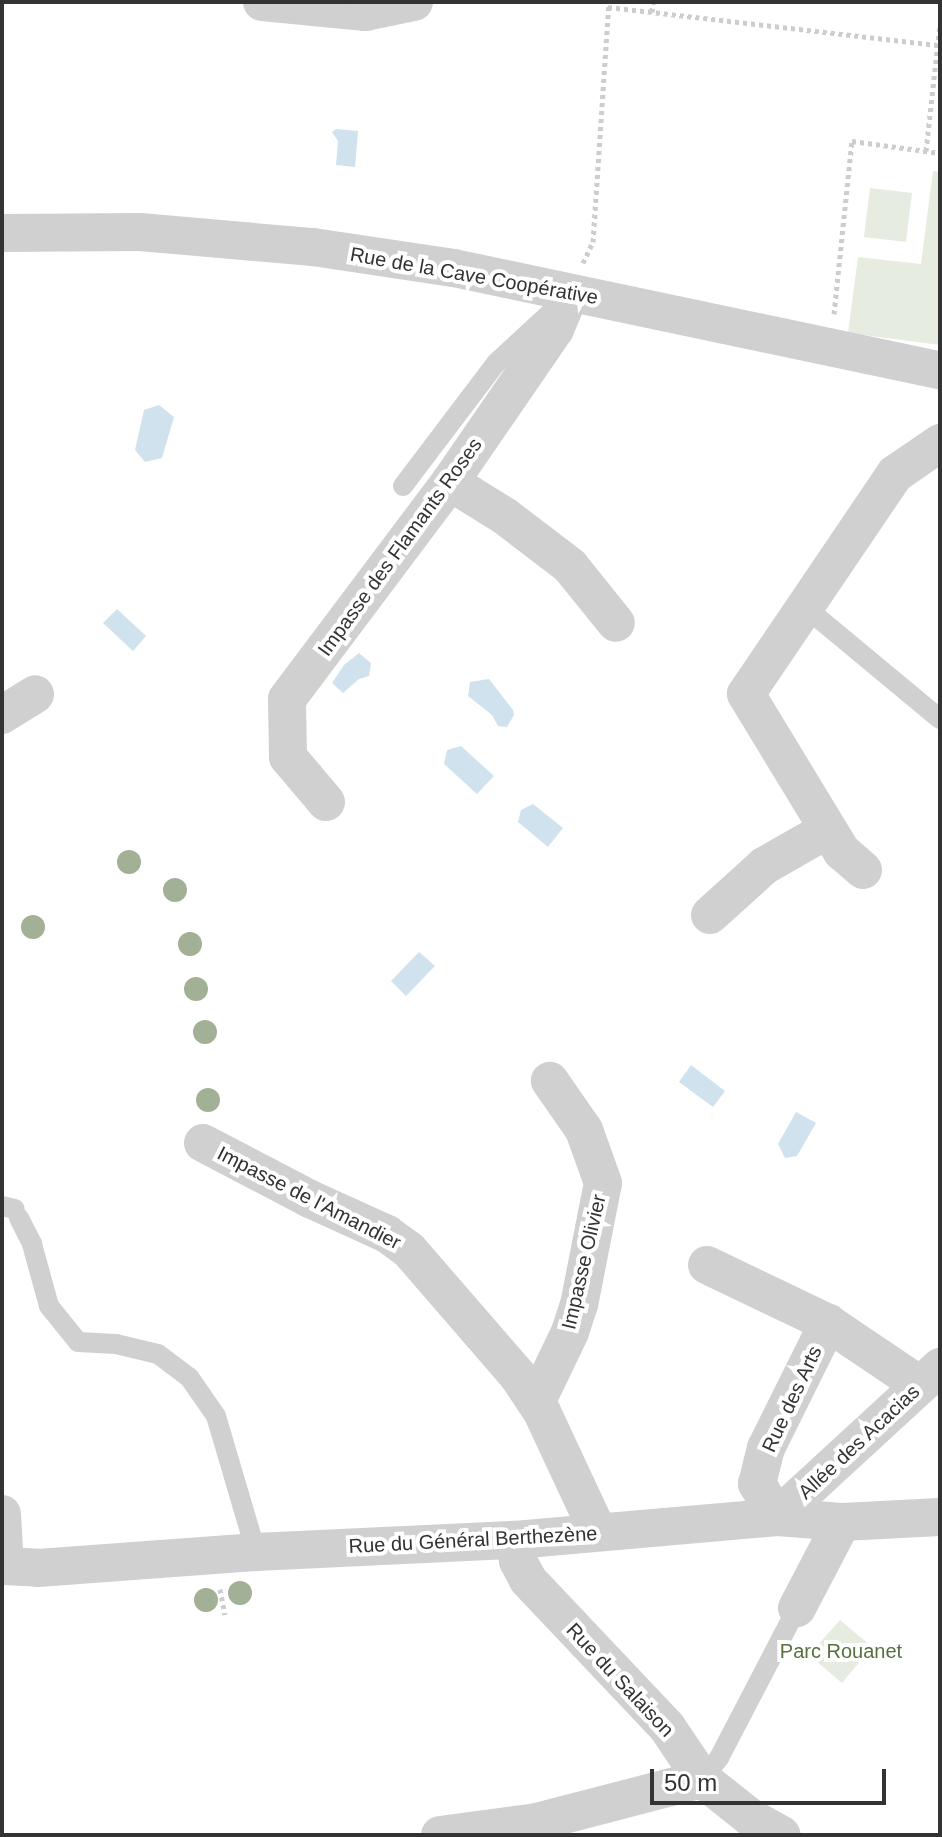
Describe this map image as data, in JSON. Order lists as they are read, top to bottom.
{
  "streets": {
    "street": [
      "Rue de la Cave Coopérative",
      "Impasse des Flamants Roses",
      "Impasse de l'Amandier",
      "Impasse Olivier",
      "Rue des Arts",
      "Allée des Acacias",
      "Rue du Général Berthezène",
      "Rue du Salaison"
    ]
  },
  "crossings": [
    ["Rue de la Cave Coopérative", "Impasse des Flamants Roses"],
    ["Impasse de l'Amandier", "Impasse Olivier"],
    ["Impasse de l'Amandier", "Rue du Général Berthezène"],
    ["Rue des Arts", "Allée des Acacias"],
    ["Rue des Arts", "Rue du Général Berthezène"],
    ["Allée des Acacias", "Rue du Général Berthezène"],
    ["Rue du Général Berthezène", "Rue du Salaison"]
  ],
  "parks": ["Parc Rouanet"],
  "scale_bar": "50 m"
}
